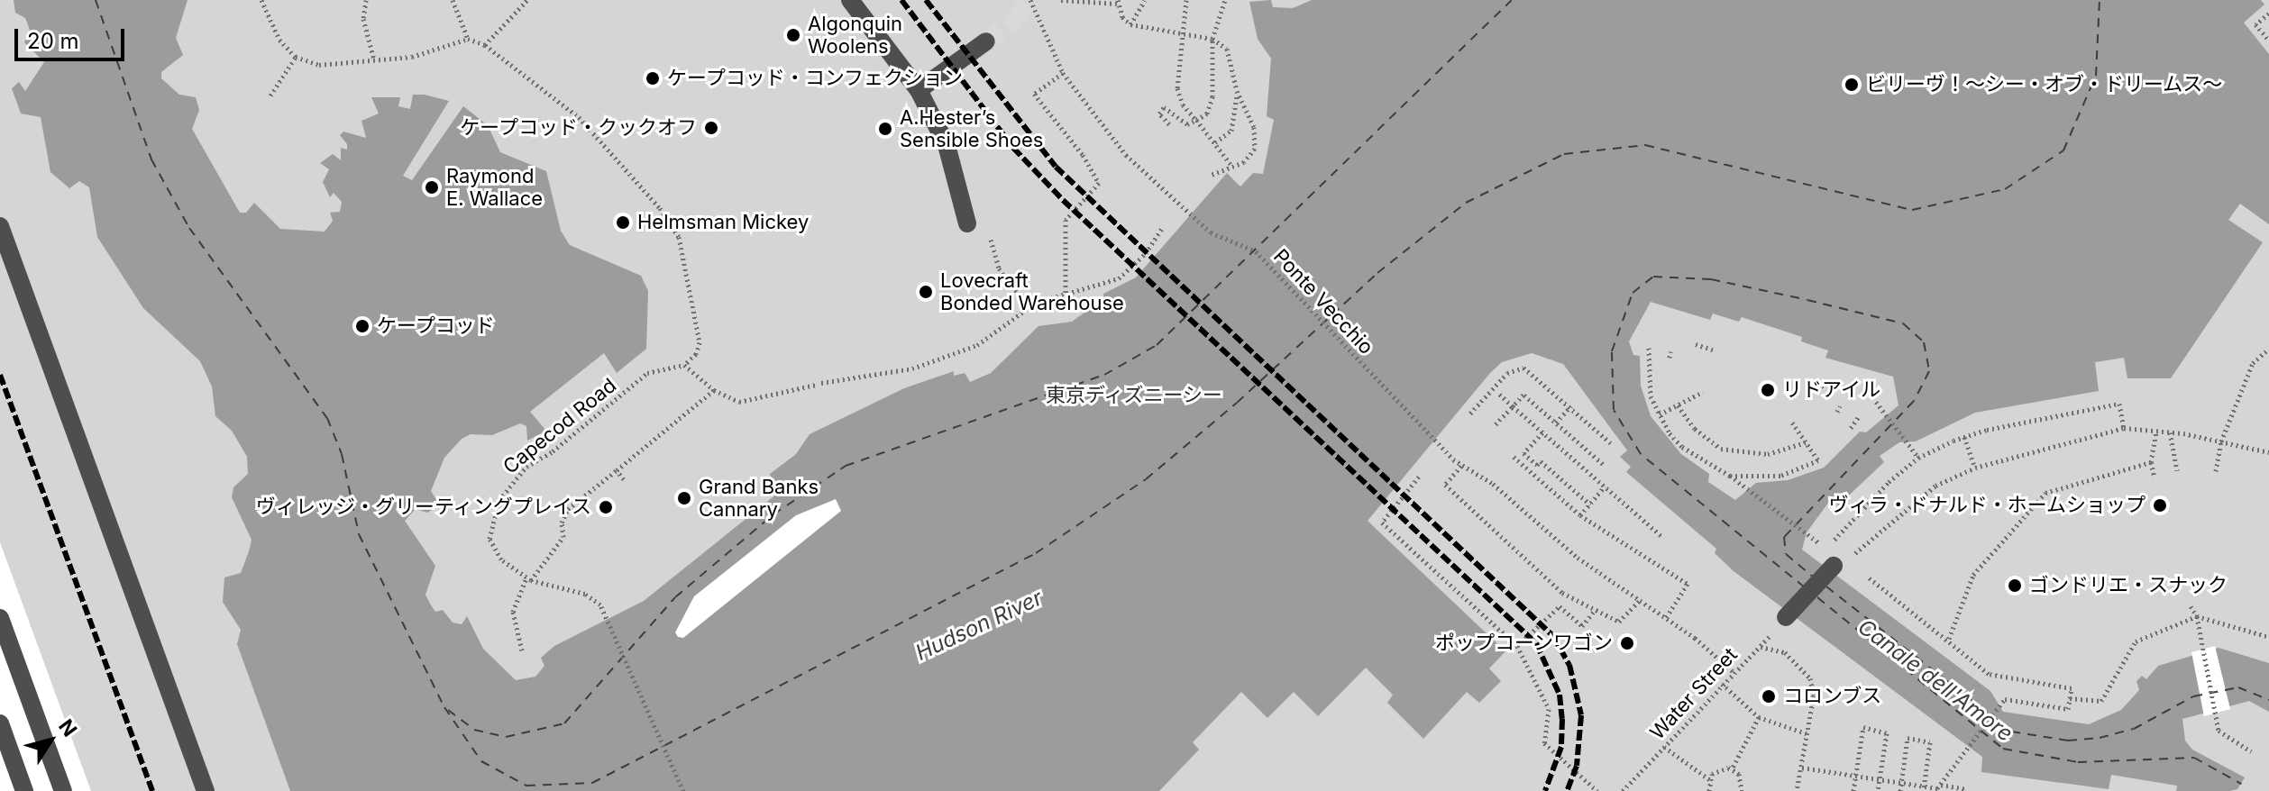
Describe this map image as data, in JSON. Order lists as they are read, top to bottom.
{
  "streets": {
    "path": ["Ponte Vecchio", "Capecod Road", "Water Street"]
  },
  "crossings": [
    ["Ponte Vecchio", "Water Street"]
  ],
  "water": ["Hudson River", "Canale dell'Amore"],
  "parks": ["東京ディズニーシー"],
  "places": [
    "Algonquin Woolens",
    "ケープコッド・コンフェクション",
    "ビリーヴ！～シー・オブ・ドリームス～",
    "ケープコッド・クックオフ",
    "A.Hester’s Sensible Shoes",
    "Raymond E. Wallace",
    "Helmsman Mickey",
    "Lovecraft Bonded Warehouse",
    "ケープコッド",
    "リドアイル",
    "Grand Banks Cannary",
    "ヴィラ・ドナルド・ホームショップ",
    "ヴィレッジ・グリーティングプレイス",
    "ゴンドリエ・スナック",
    "ポップコーンワゴン",
    "コロンブス"
  ],
  "scale_bar": "20 m",
  "north": "top right"
}
